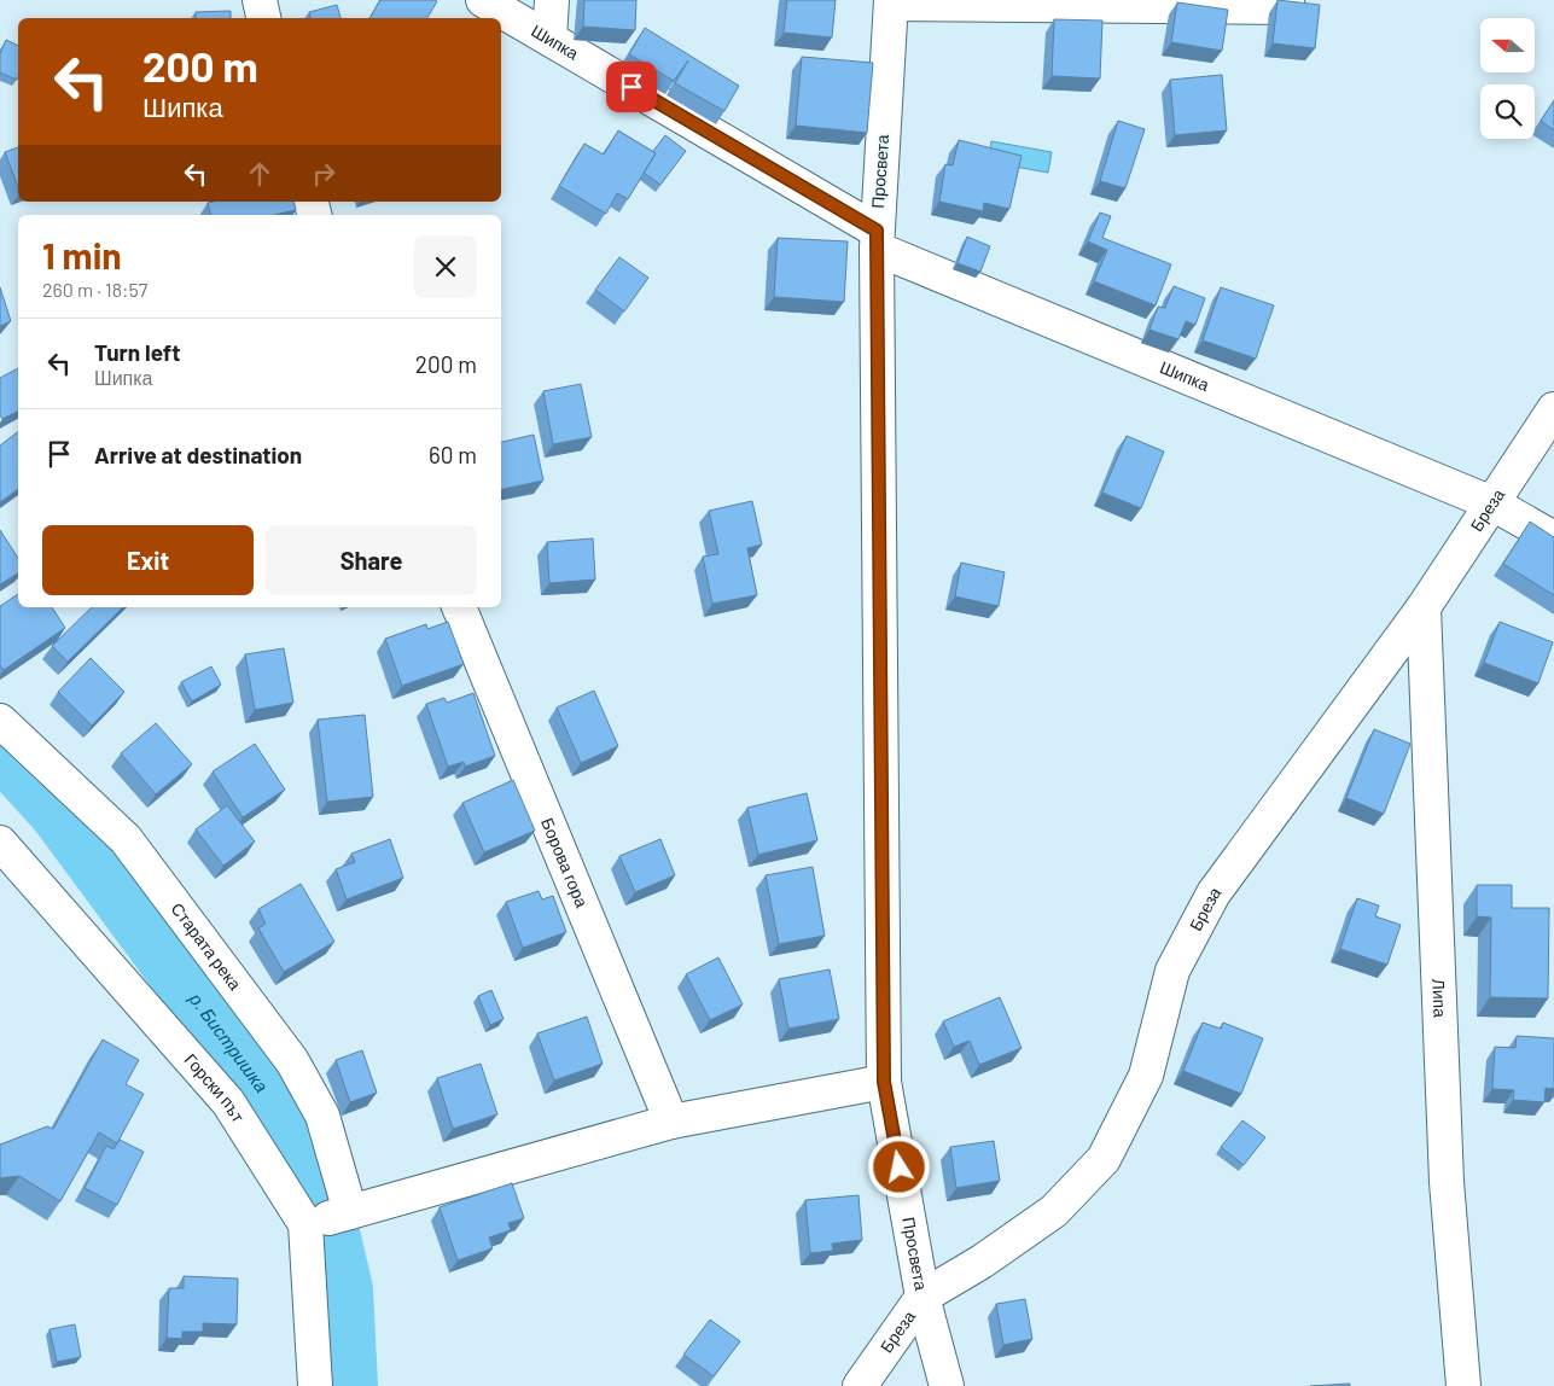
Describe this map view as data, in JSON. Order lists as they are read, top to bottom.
{
  "streets": {
    "street": [
      "Шипка",
      "Просвета",
      "Бреза",
      "Борова гора",
      "Старата река",
      "Липа",
      "Горски път"
    ]
  },
  "crossings": [
    ["Шипка", "Просвета"],
    ["Шипка", "Бреза"],
    ["Просвета", "Бреза"],
    ["Бреза", "Липа"]
  ],
  "water": ["р. Бистришка"],
  "north": "left",
  "page": {
    "turn": ["200 m", "Шипка"],
    "heading": ["1 min", "260 m · 18:57"],
    "list": [
      {
        "name": "Turn left",
        "note": "Шипка",
        "value": "200 m"
      },
      {
        "name": "Arrive at destination",
        "value": "60 m"
      }
    ],
    "buttons": ["Exit", "Share"]
  }
}
